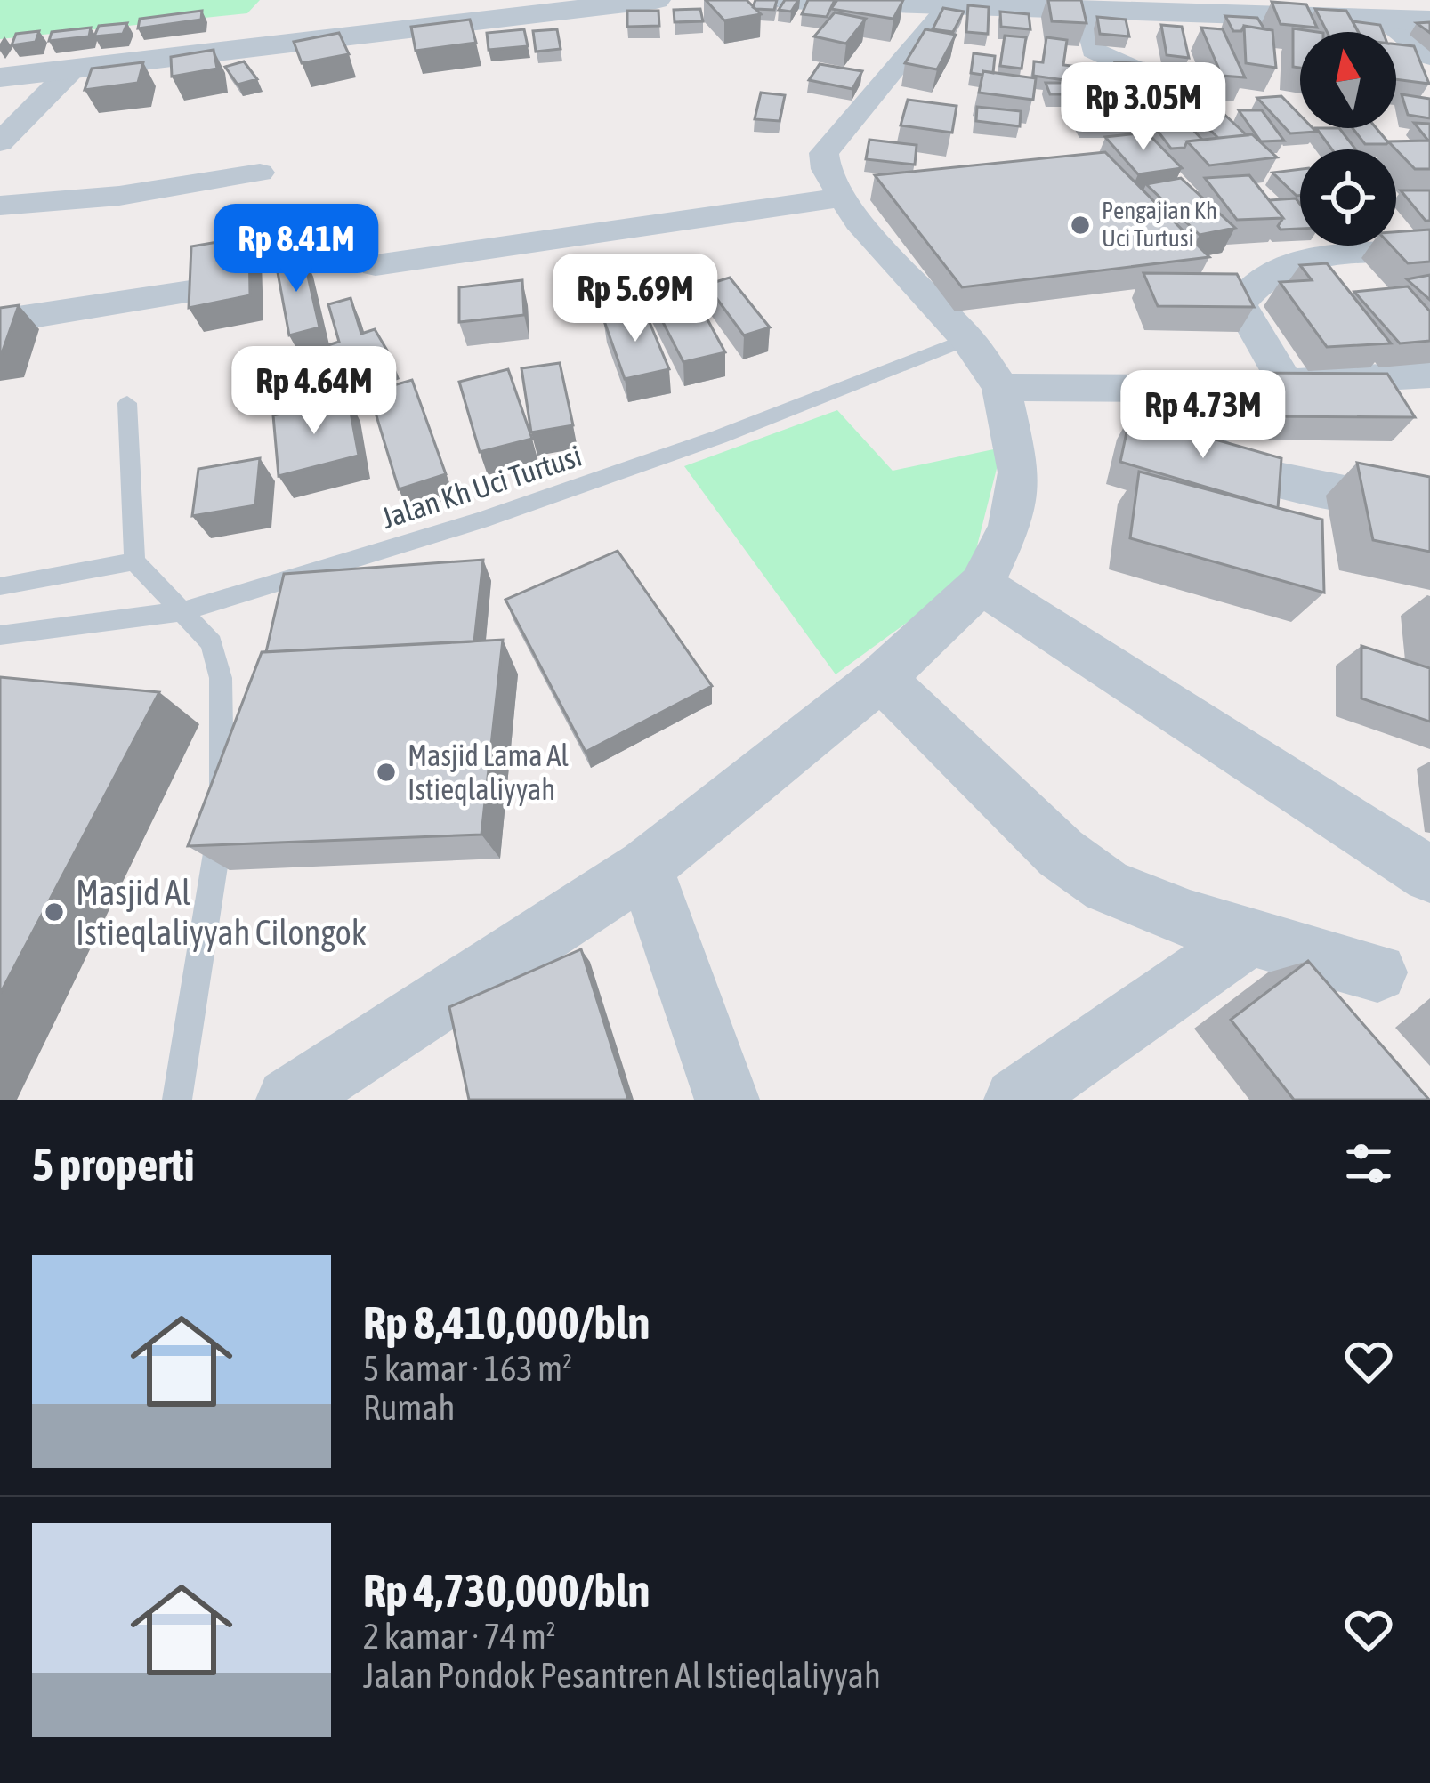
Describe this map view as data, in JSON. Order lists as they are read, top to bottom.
{
  "streets": {
    "lane": ["Jalan Kh Uci Turtusi"]
  },
  "places": ["Pengajian Kh Uci Turtusi", "Masjid Lama Al Istieqlaliyyah", "Masjid Al Istieqlaliyyah Cilongok"],
  "north": "top",
  "page": {
    "price": [
      "Rp 3.05M",
      "Rp 8.41M",
      "Rp 5.69M",
      "Rp 4.64M",
      "Rp 4.73M"
    ],
    "heading": "5 properti",
    "list": [
      {
        "name": "Rp 8,410,000/bln",
        "note": "5 kamar · 163 m² · Rumah"
      },
      {
        "name": "Rp 4,730,000/bln",
        "note": "2 kamar · 74 m² · Jalan Pondok Pesantren Al Istieqlaliyyah"
      }
    ]
  }
}
